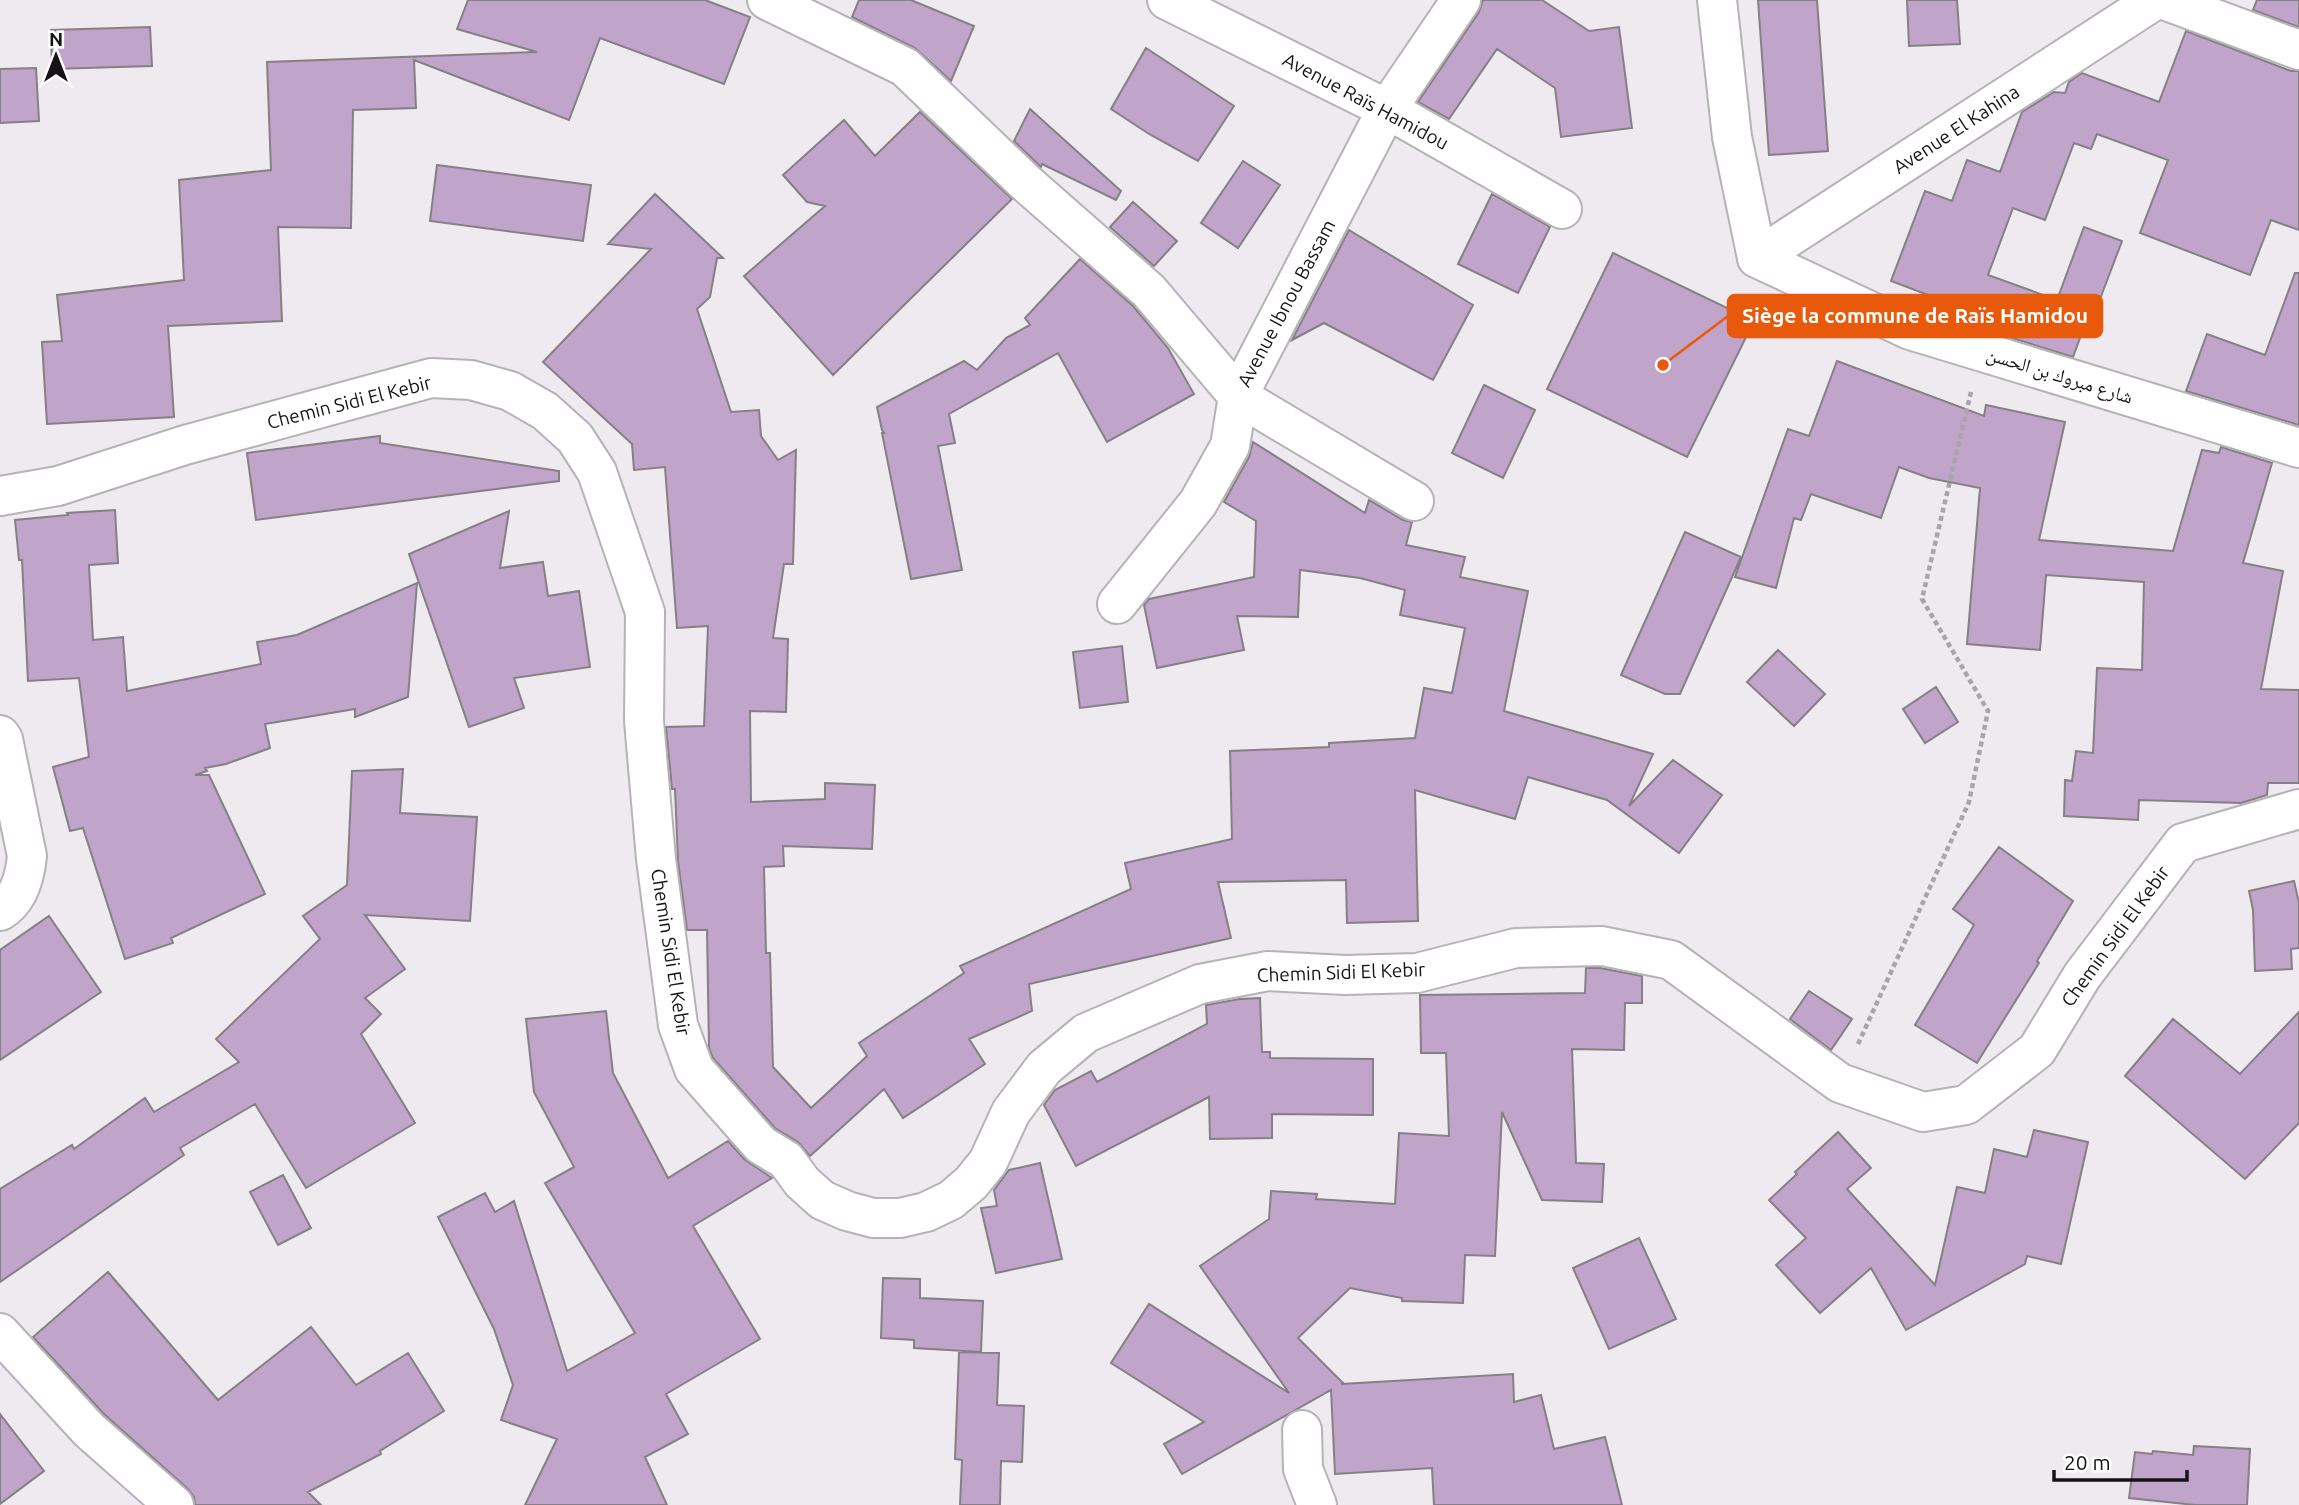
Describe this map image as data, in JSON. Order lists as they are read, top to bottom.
{
  "streets": {
    "street": [
      "Avenue Raïs Hamidou",
      "Avenue El Kahina",
      "Avenue Ibnou Bassam",
      "شارع مبروك بن الحسن",
      "Chemin Sidi El Kebir"
    ]
  },
  "crossings": [
    ["Avenue Raïs Hamidou", "Avenue Ibnou Bassam"],
    ["Avenue El Kahina", "شارع مبروك بن الحسن"]
  ],
  "places": ["Siège la commune de Raïs Hamidou"],
  "scale_bar": "20 m",
  "north": "top"
}
